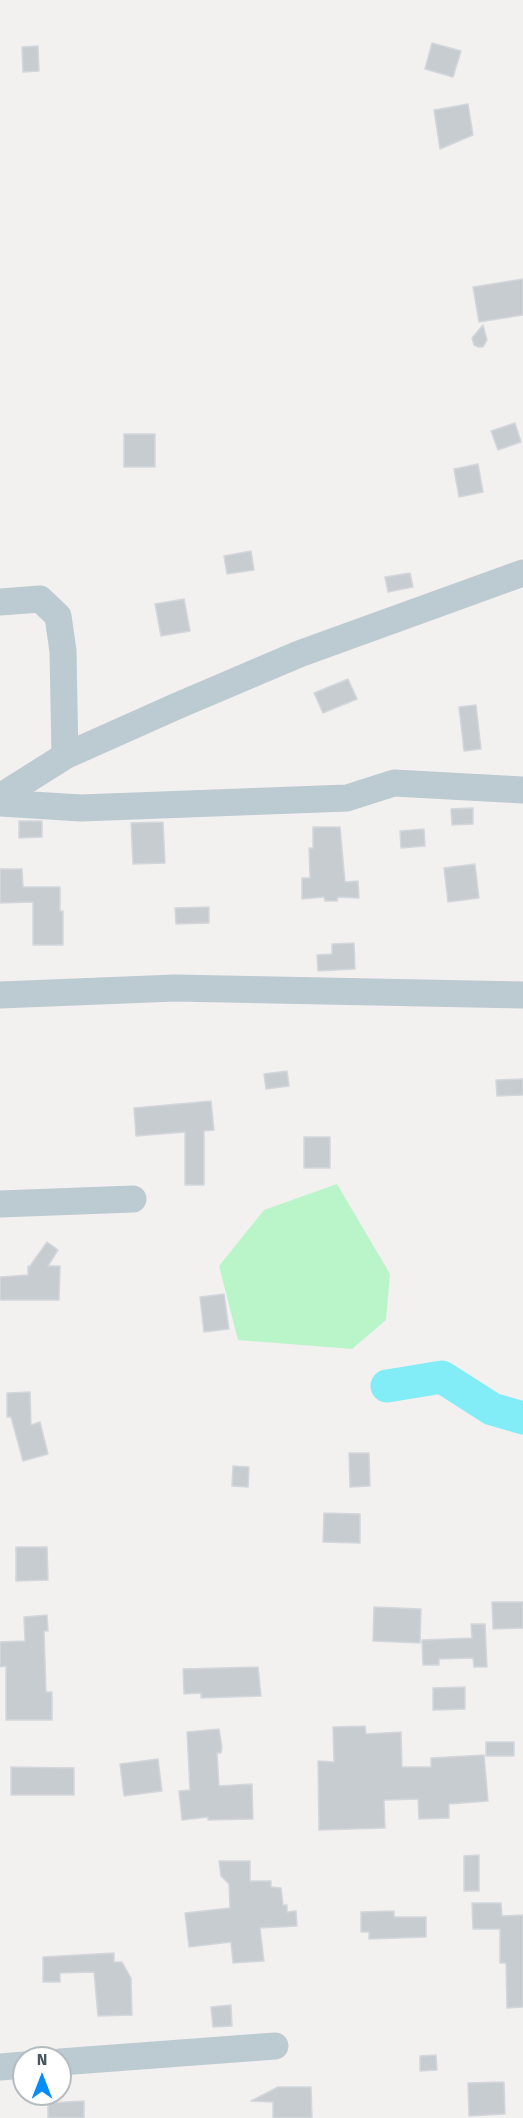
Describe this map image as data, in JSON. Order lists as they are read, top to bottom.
{
  "north": "top"
}
